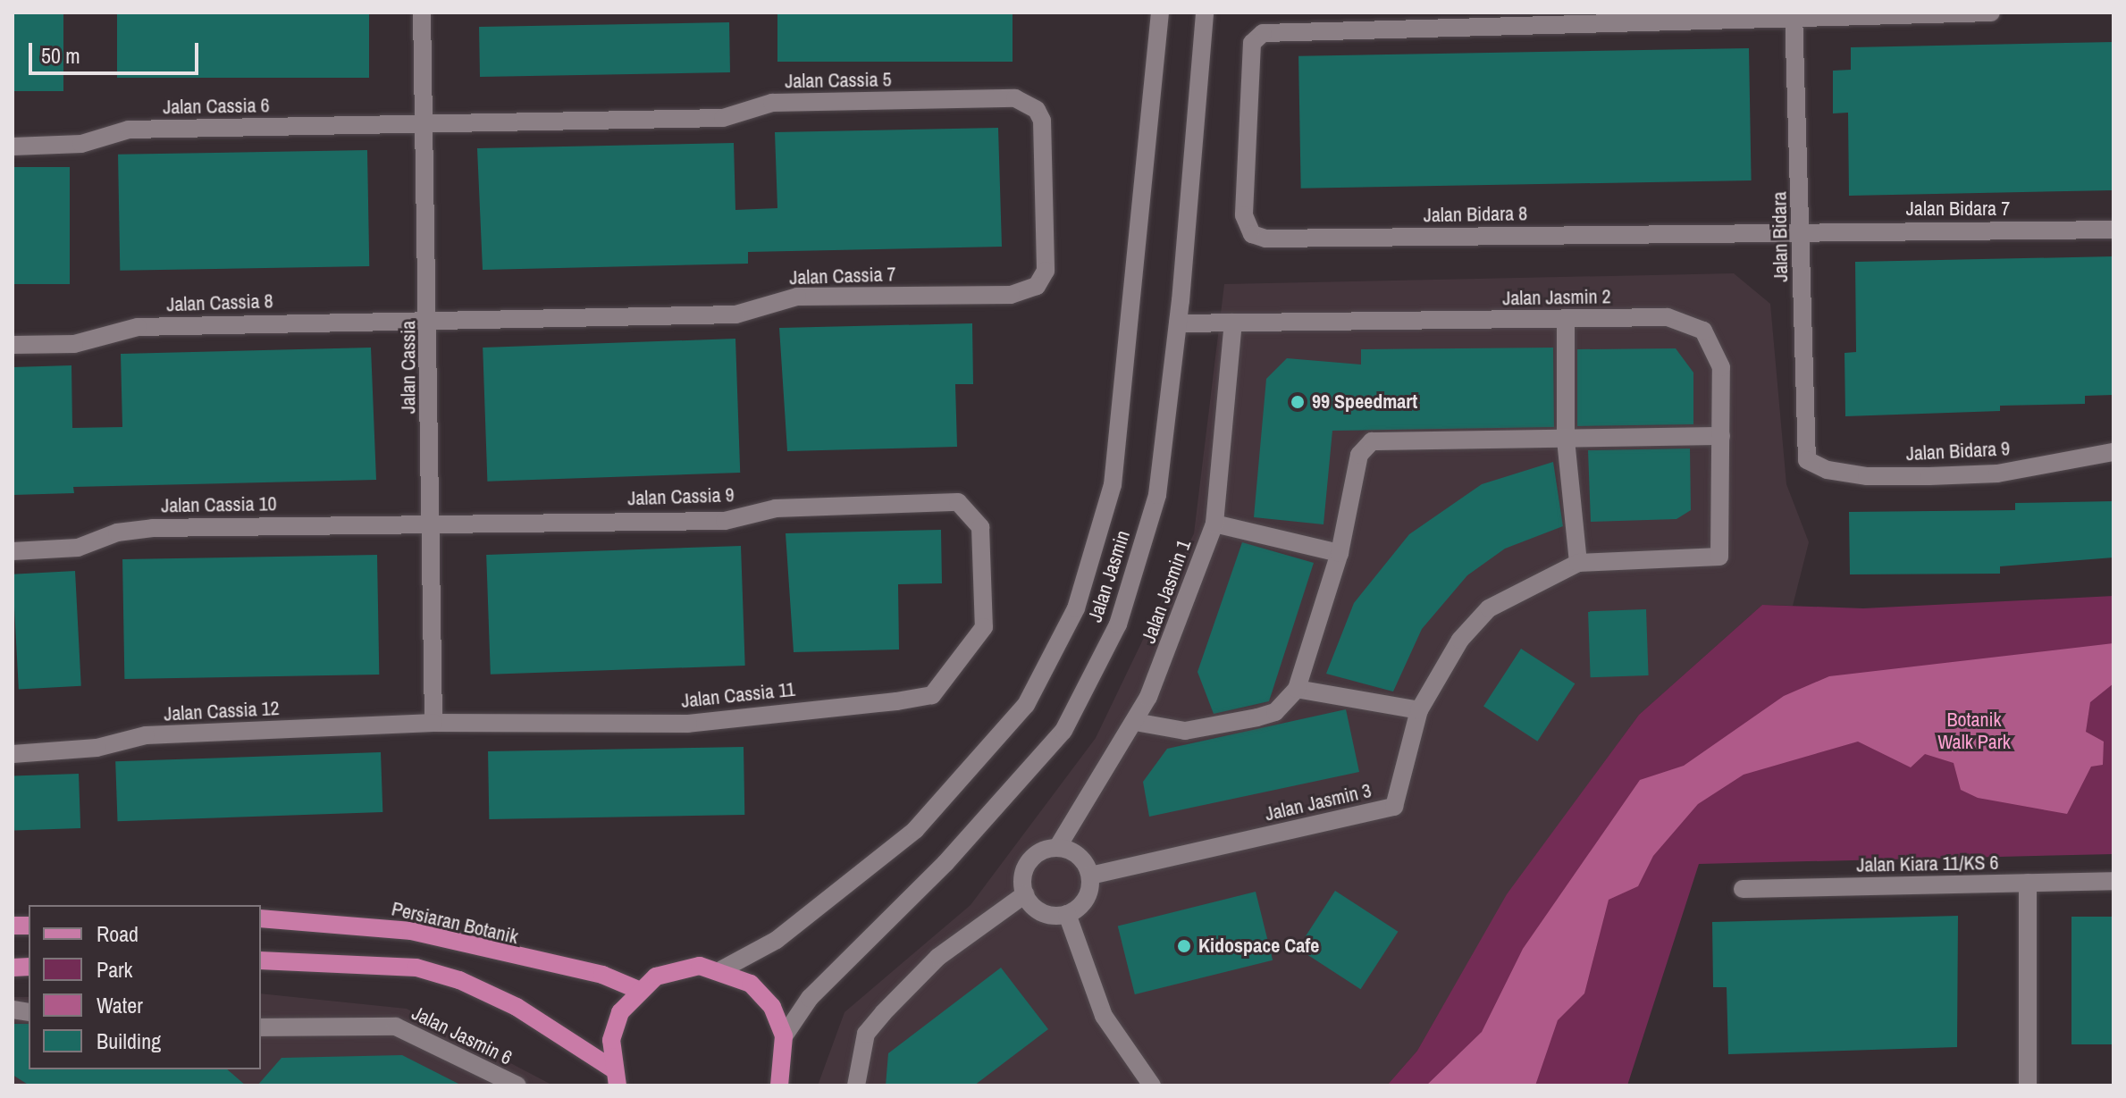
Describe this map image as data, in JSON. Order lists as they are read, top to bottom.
{
  "streets": {
    "main road": ["Persiaran Botanik"],
    "street": [
      "Jalan Cassia 5",
      "Jalan Cassia 6",
      "Jalan Bidara 7",
      "Jalan Bidara 8",
      "Jalan Bidara",
      "Jalan Cassia 7",
      "Jalan Jasmin 2",
      "Jalan Cassia 8",
      "Jalan Cassia",
      "Jalan Bidara 9",
      "Jalan Cassia 9",
      "Jalan Cassia 10",
      "Jalan Jasmin",
      "Jalan Jasmin 1",
      "Jalan Cassia 11",
      "Jalan Cassia 12",
      "Jalan Jasmin 3",
      "Jalan Kiara 11/KS 6",
      "Jalan Jasmin 6"
    ]
  },
  "crossings": [
    ["Jalan Cassia 5", "Jalan Cassia 6"],
    ["Jalan Cassia 5", "Jalan Cassia 7"],
    ["Jalan Cassia 5", "Jalan Cassia"],
    ["Jalan Cassia 6", "Jalan Cassia"],
    ["Jalan Bidara 7", "Jalan Bidara 8"],
    ["Jalan Bidara 7", "Jalan Bidara"],
    ["Jalan Bidara 8", "Jalan Bidara"],
    ["Jalan Bidara", "Jalan Bidara 9"],
    ["Jalan Cassia 7", "Jalan Cassia 8"],
    ["Jalan Cassia 7", "Jalan Cassia"],
    ["Jalan Jasmin 2", "Jalan Jasmin"],
    ["Jalan Jasmin 2", "Jalan Jasmin 1"],
    ["Jalan Jasmin 2", "Jalan Jasmin 3"],
    ["Jalan Cassia 8", "Jalan Cassia"],
    ["Jalan Cassia", "Jalan Cassia 9"],
    ["Jalan Cassia", "Jalan Cassia 10"],
    ["Jalan Cassia", "Jalan Cassia 11"],
    ["Jalan Cassia", "Jalan Cassia 12"],
    ["Jalan Cassia 9", "Jalan Cassia 10"],
    ["Jalan Cassia 9", "Jalan Cassia 11"],
    ["Jalan Jasmin 1", "Jalan Jasmin 3"],
    ["Jalan Cassia 11", "Jalan Cassia 12"]
  ],
  "parks": ["Botanik Walk Park"],
  "places": ["99 Speedmart", "Kidospace Cafe"],
  "legend": [
    "Road",
    "Park",
    "Water",
    "Building"
  ],
  "scale_bar": "50 m"
}
